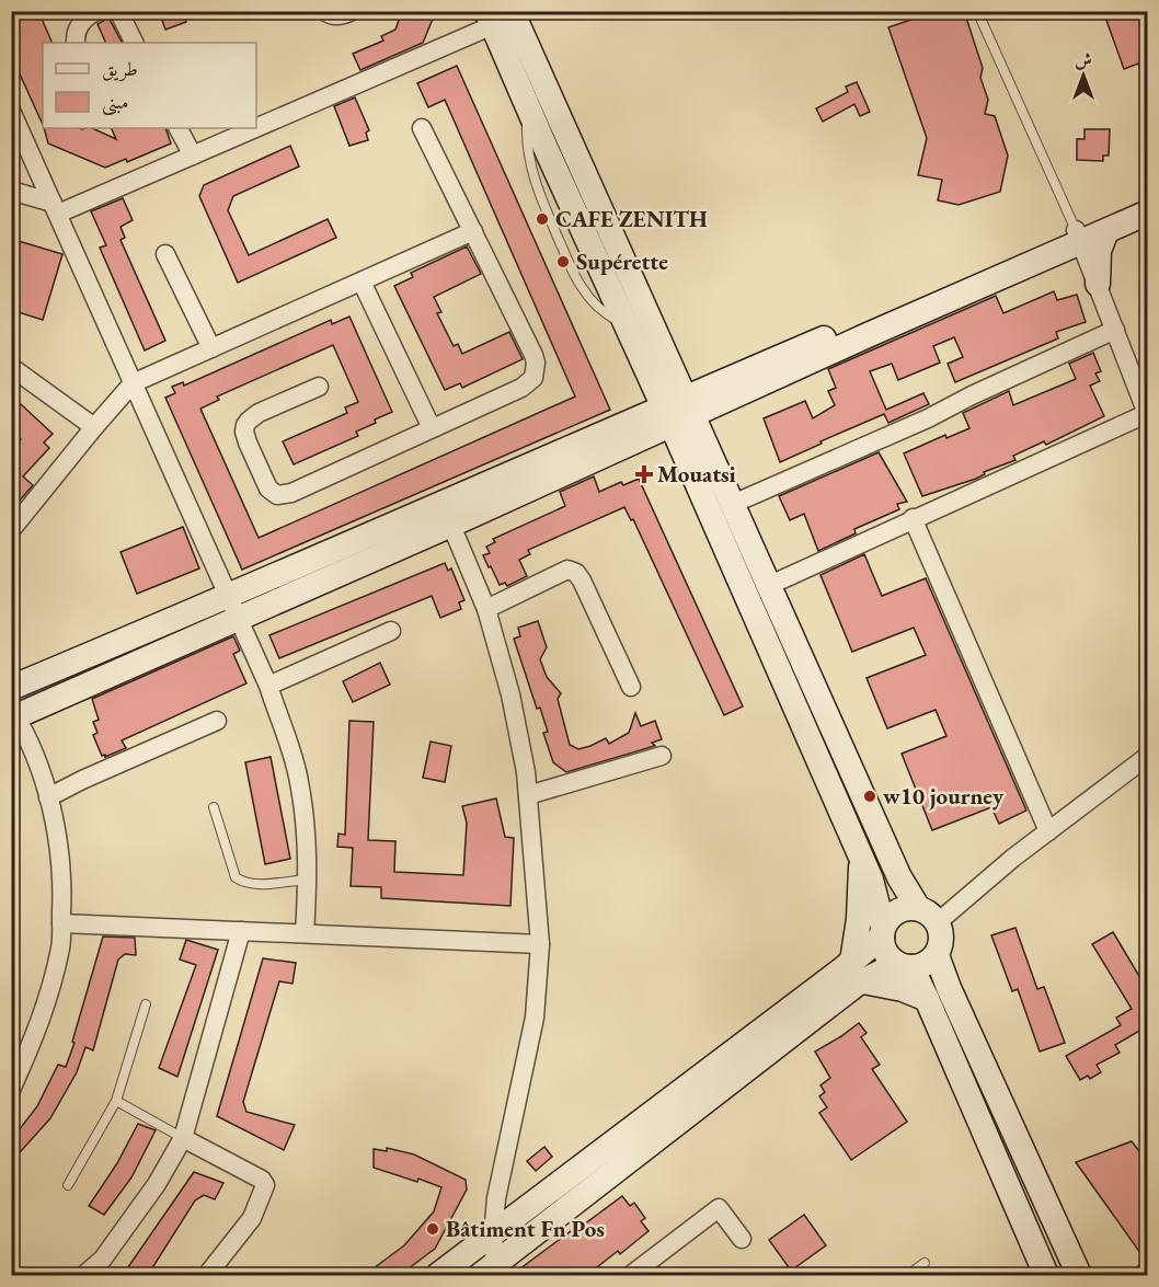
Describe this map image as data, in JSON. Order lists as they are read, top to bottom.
{
  "places": {
    "other": [
      "CAFE ZENITH",
      "Supérette",
      "w10 journey",
      "Bâtiment Fn Pos"
    ],
    "health": ["Mouatsi"]
  },
  "legend": ["طريق", "مبنى"],
  "north": "top"
}
